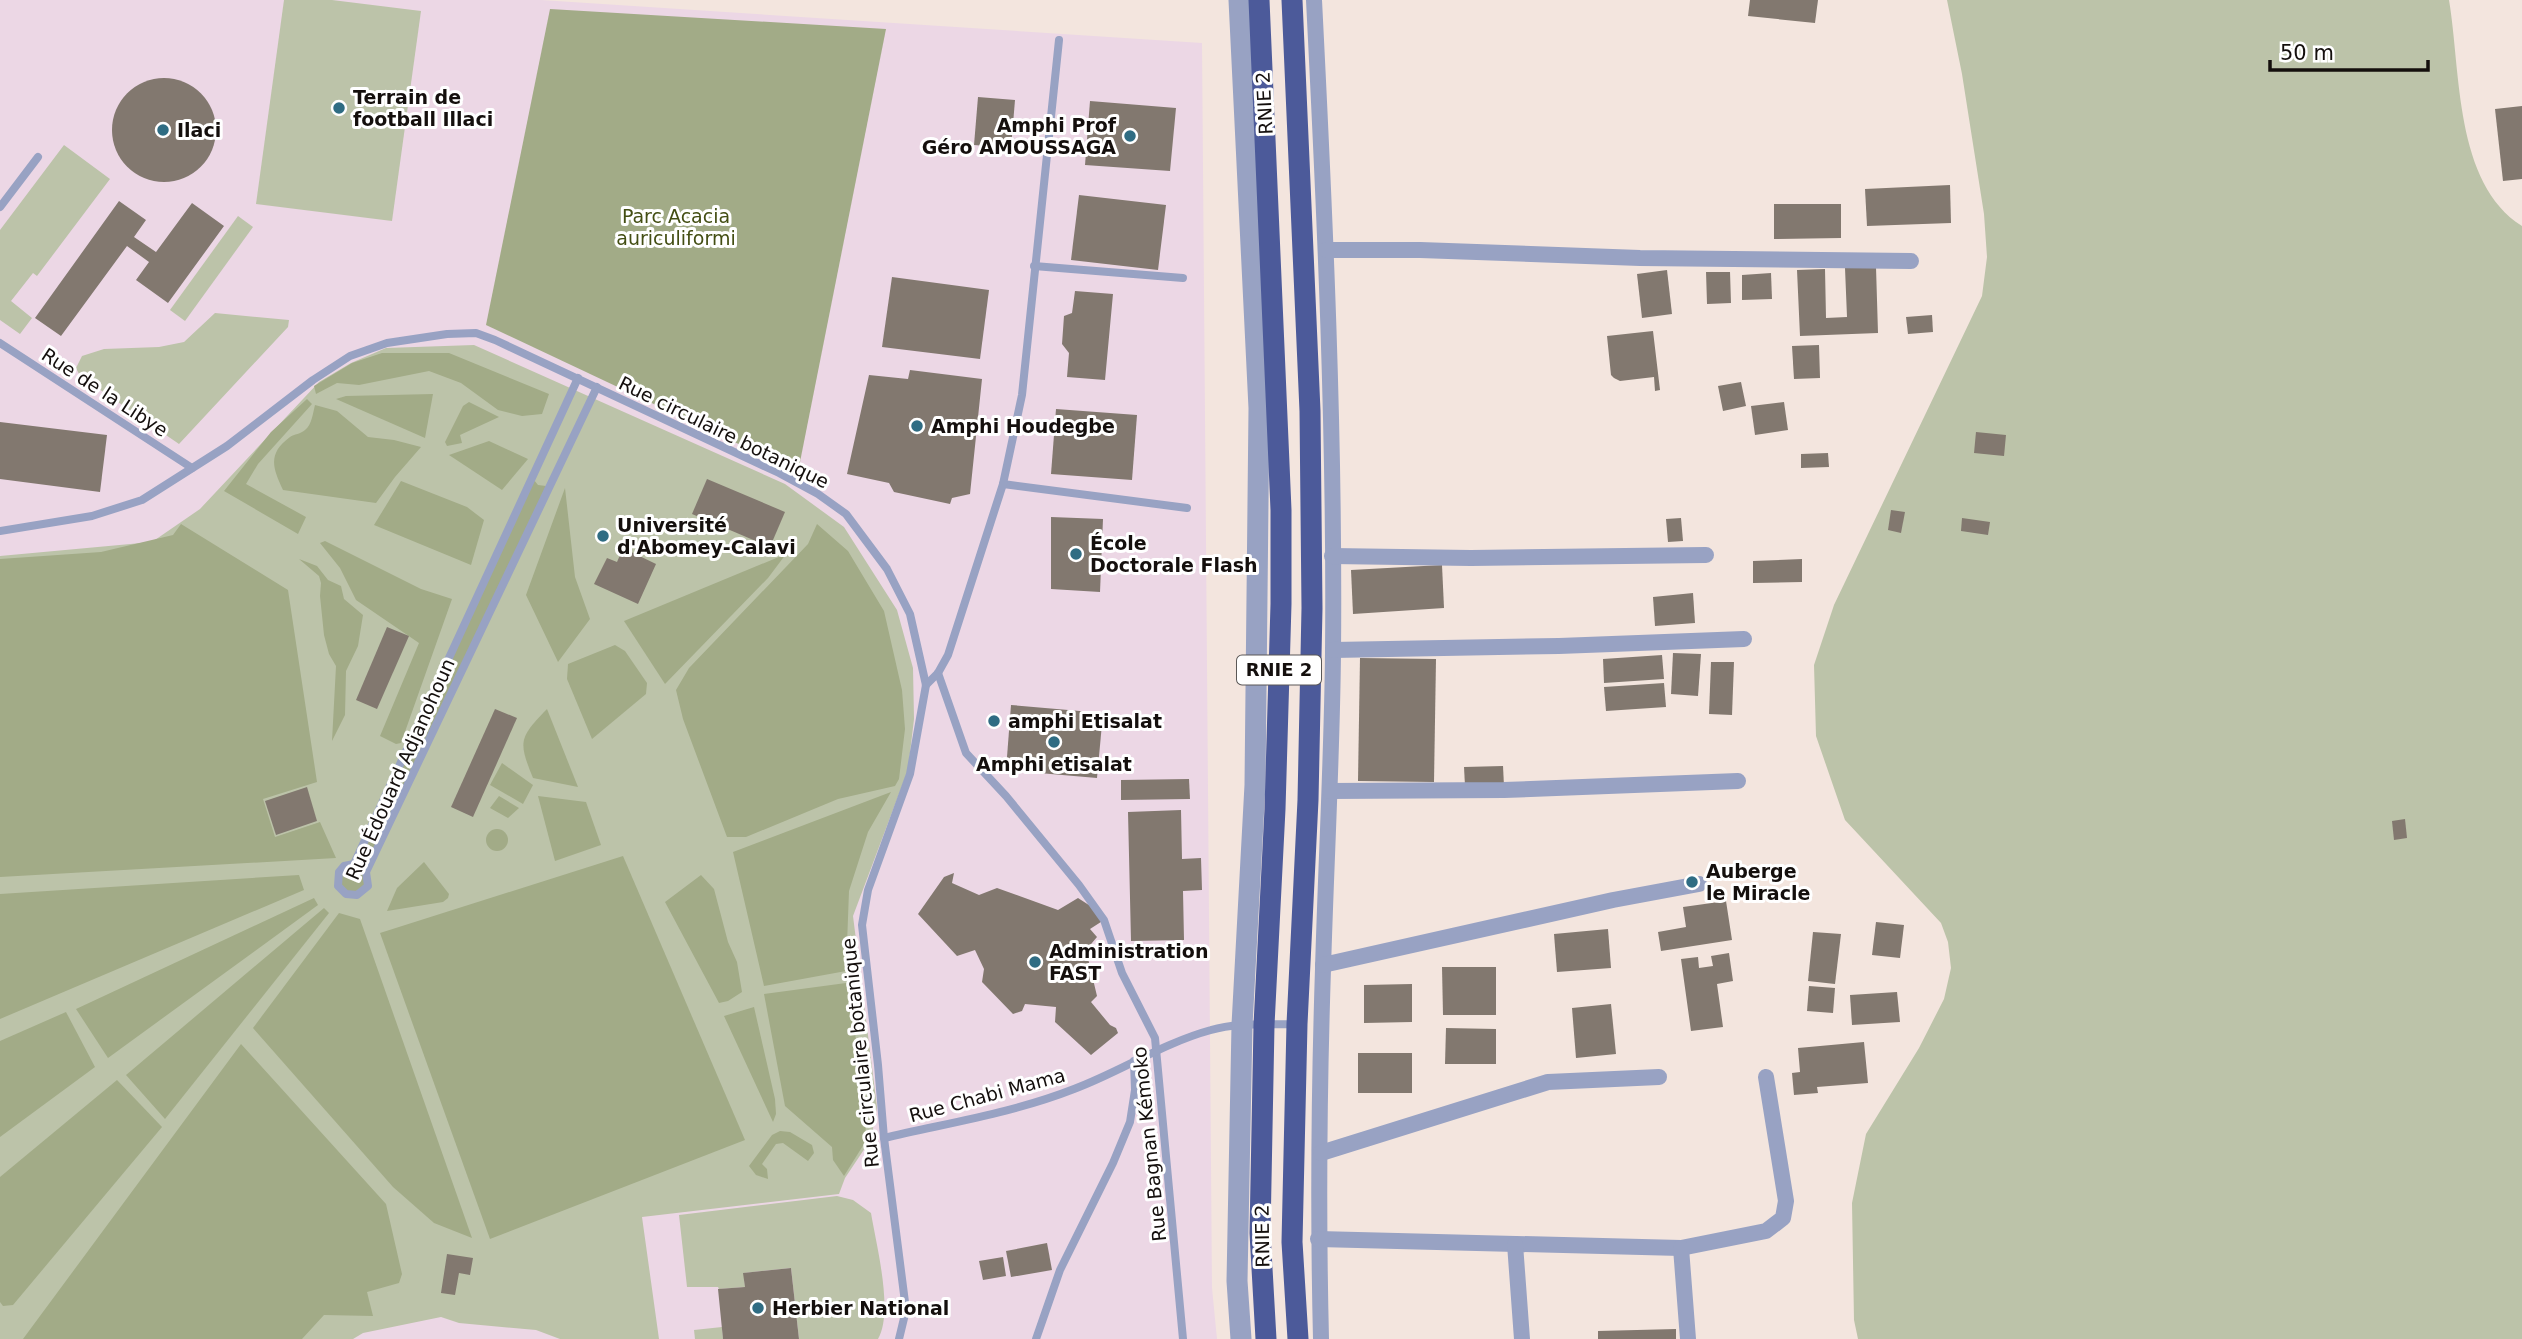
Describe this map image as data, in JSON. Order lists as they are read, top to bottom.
{
  "streets": {
    "highway": ["RNIE 2"],
    "lane": [
      "Rue de la Libye",
      "Rue circulaire botanique",
      "Rue Édouard Adjanohoun",
      "Rue Chabi Mama",
      "Rue Bagnan Kémoko"
    ]
  },
  "crossings": [
    ["RNIE 2", "Rue Chabi Mama"],
    ["Rue de la Libye", "Rue circulaire botanique"],
    ["Rue circulaire botanique", "Rue Édouard Adjanohoun"],
    ["Rue circulaire botanique", "Rue Chabi Mama"],
    ["Rue Chabi Mama", "Rue Bagnan Kémoko"]
  ],
  "parks": ["Parc Acacia auriculiformi"],
  "places": [
    "Terrain de football Illaci",
    "Ilaci",
    "Amphi Prof Géro AMOUSSAGA",
    "Amphi Houdegbe",
    "Université d'Abomey-Calavi",
    "École Doctorale Flash",
    "amphi Etisalat",
    "Amphi etisalat",
    "Auberge le Miracle",
    "Administration FAST",
    "Herbier National"
  ],
  "scale_bar": "50 m"
}
